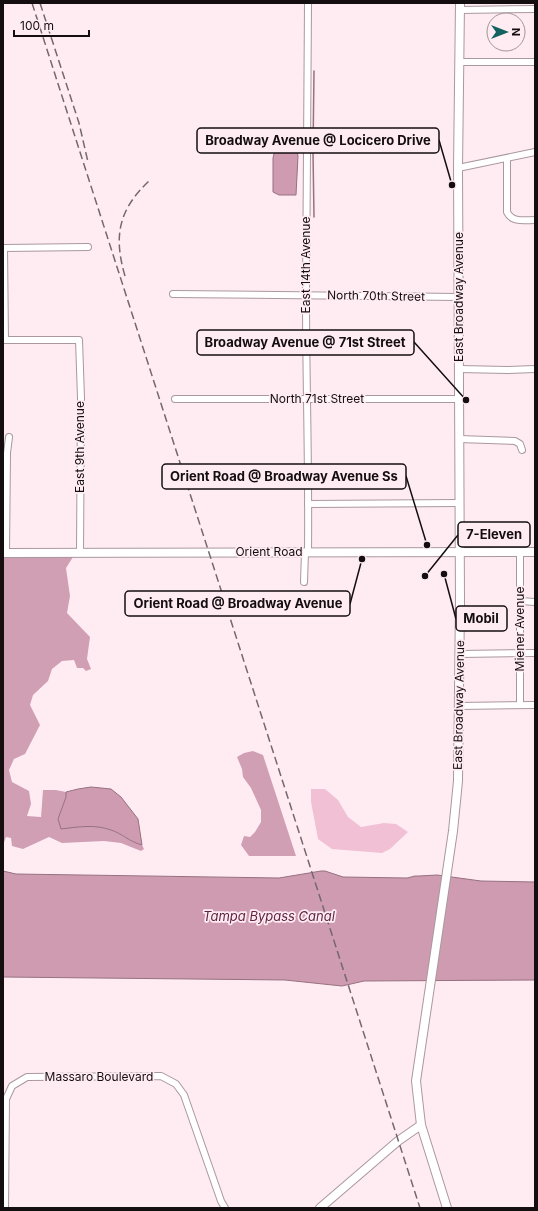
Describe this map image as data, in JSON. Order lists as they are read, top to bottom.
{
  "streets": {
    "main road": ["East Broadway Avenue", "Orient Road"],
    "street": [
      "East 14th Avenue",
      "North 70th Street",
      "North 71st Street",
      "East 9th Avenue",
      "Miener Avenue",
      "Massaro Boulevard"
    ]
  },
  "crossings": [
    ["East 14th Avenue", "North 70th Street"],
    ["East 14th Avenue", "North 71st Street"],
    ["East 14th Avenue", "Orient Road"],
    ["North 70th Street", "East Broadway Avenue"],
    ["East Broadway Avenue", "North 71st Street"],
    ["East Broadway Avenue", "Orient Road"],
    ["East 9th Avenue", "Orient Road"],
    ["Orient Road", "Miener Avenue"]
  ],
  "water": ["Tampa Bypass Canal"],
  "places": [
    "Broadway Avenue @ Locicero Drive",
    "Broadway Avenue @ 71st Street",
    "Orient Road @ Broadway Avenue Ss",
    "Orient Road @ Broadway Avenue",
    "Mobil",
    "7-Eleven"
  ],
  "scale_bar": "100 m",
  "north": "right"
}
